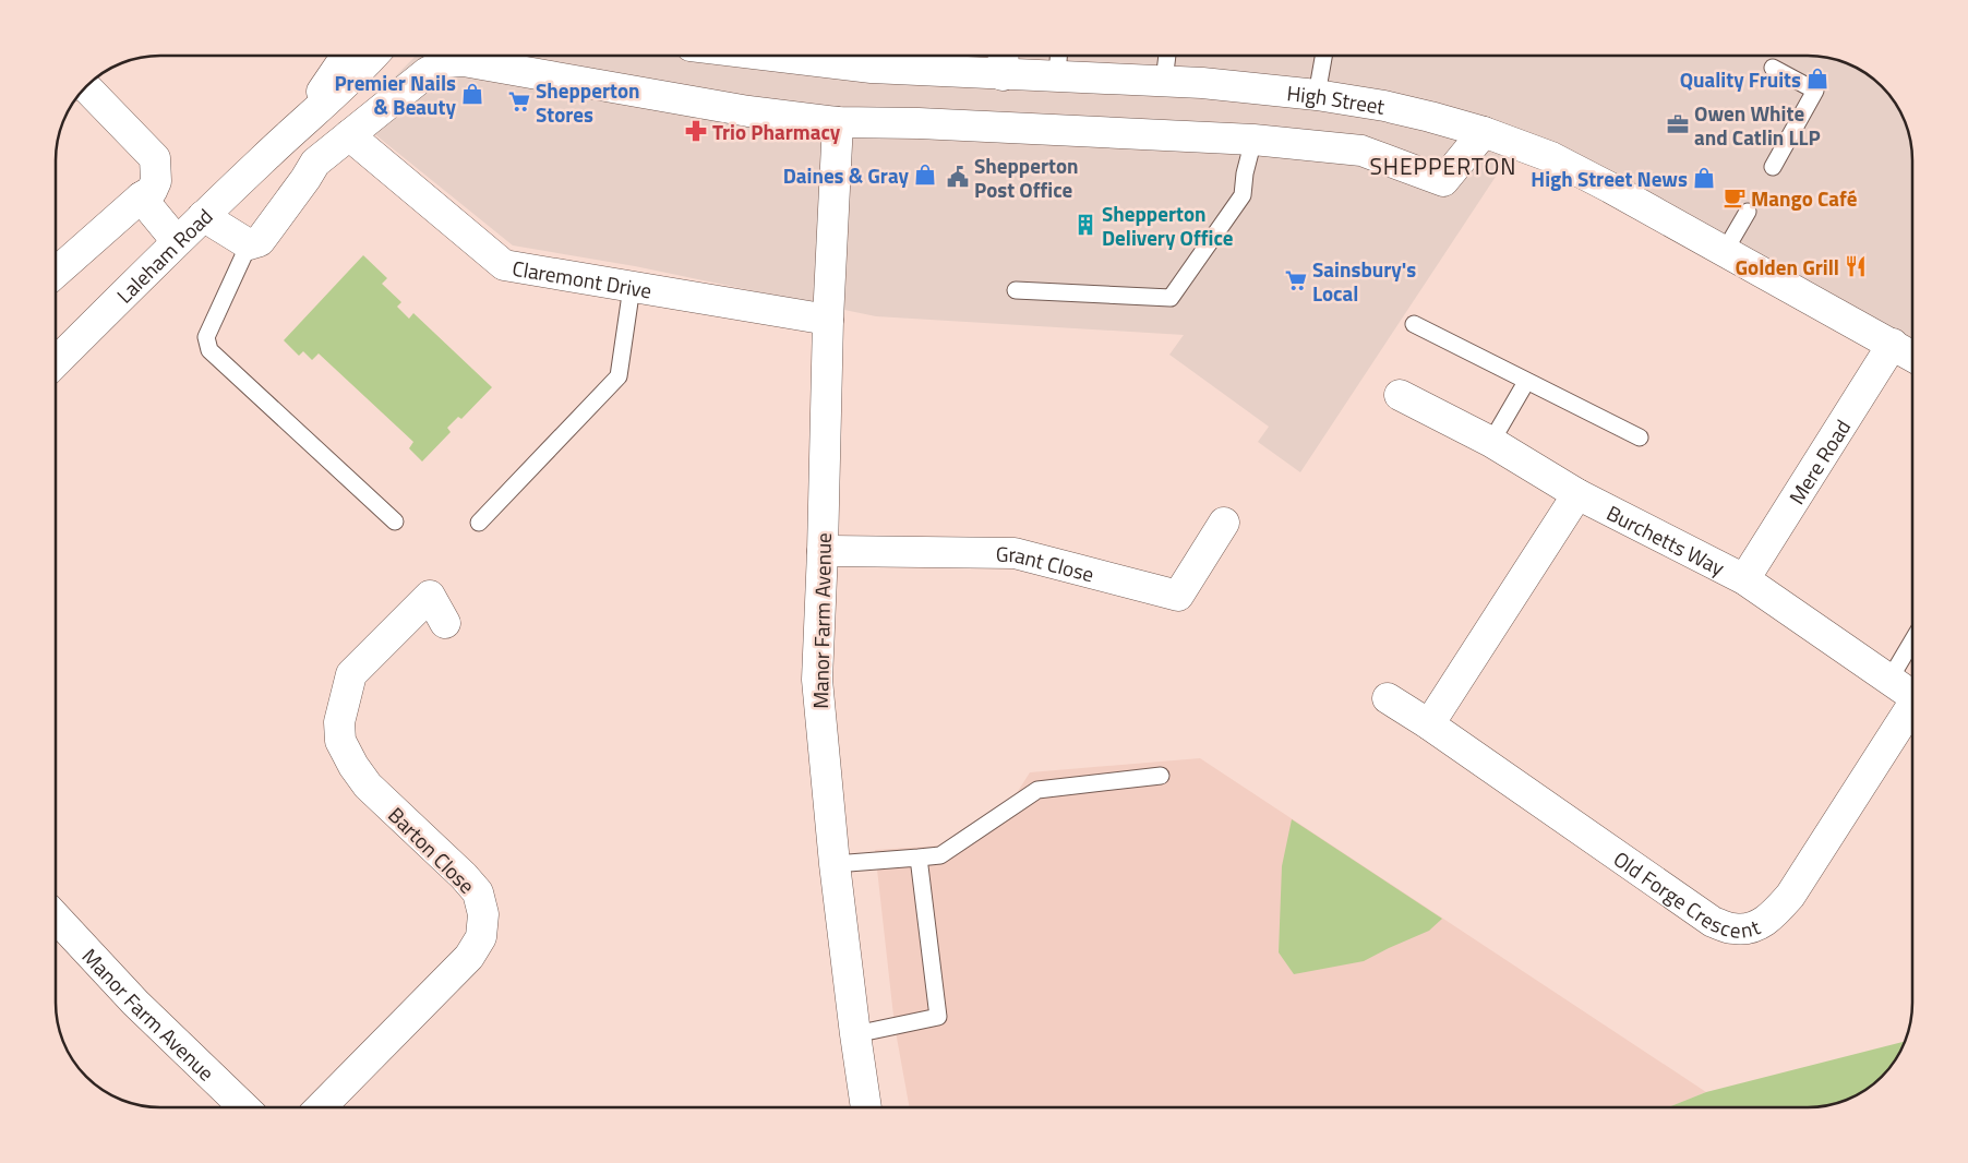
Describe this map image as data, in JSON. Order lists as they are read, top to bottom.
{
  "streets": {
    "street": [
      "High Street",
      "Laleham Road",
      "Claremont Drive",
      "Mere Road",
      "Burchetts Way",
      "Grant Close",
      "Manor Farm Avenue",
      "Barton Close",
      "Old Forge Crescent"
    ]
  },
  "crossings": [
    ["High Street", "Mere Road"],
    ["Claremont Drive", "Manor Farm Avenue"],
    ["Mere Road", "Burchetts Way"],
    ["Grant Close", "Manor Farm Avenue"]
  ],
  "districts": ["SHEPPERTON"],
  "places": {
    "shop": [
      "Quality Fruits",
      "Premier Nails & Beauty",
      "Daines & Gray",
      "High Street News"
    ],
    "supermarket": ["Shepperton Stores", "Sainsbury's Local"],
    "office": ["Owen White and Catlin LLP"],
    "pharmacy": ["Trio Pharmacy"],
    "public building": ["Shepperton Post Office"],
    "cafe": ["Mango Café"],
    "building": ["Shepperton Delivery Office"],
    "restaurant": ["Golden Grill"]
  }
}
